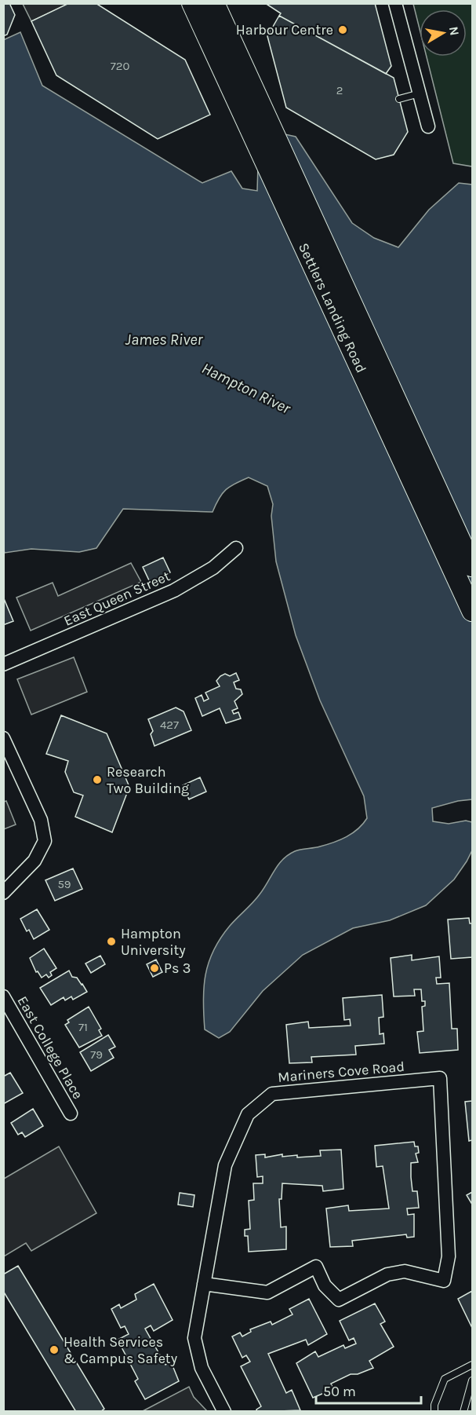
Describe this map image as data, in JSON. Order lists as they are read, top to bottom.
{
  "streets": {
    "main road": ["Settlers Landing Road"],
    "street": ["East Queen Street", "East College Place", "Mariners Cove Road"]
  },
  "water": ["James River", "Hampton River"],
  "places": [
    "Harbour Centre",
    "Research Two Building",
    "Hampton University",
    "Ps 3",
    "Health Services & Campus Safety"
  ],
  "house_numbers": [
    "720",
    "2",
    "427",
    "59",
    "71",
    "79"
  ],
  "scale_bar": "50 m",
  "north": "right"
}
